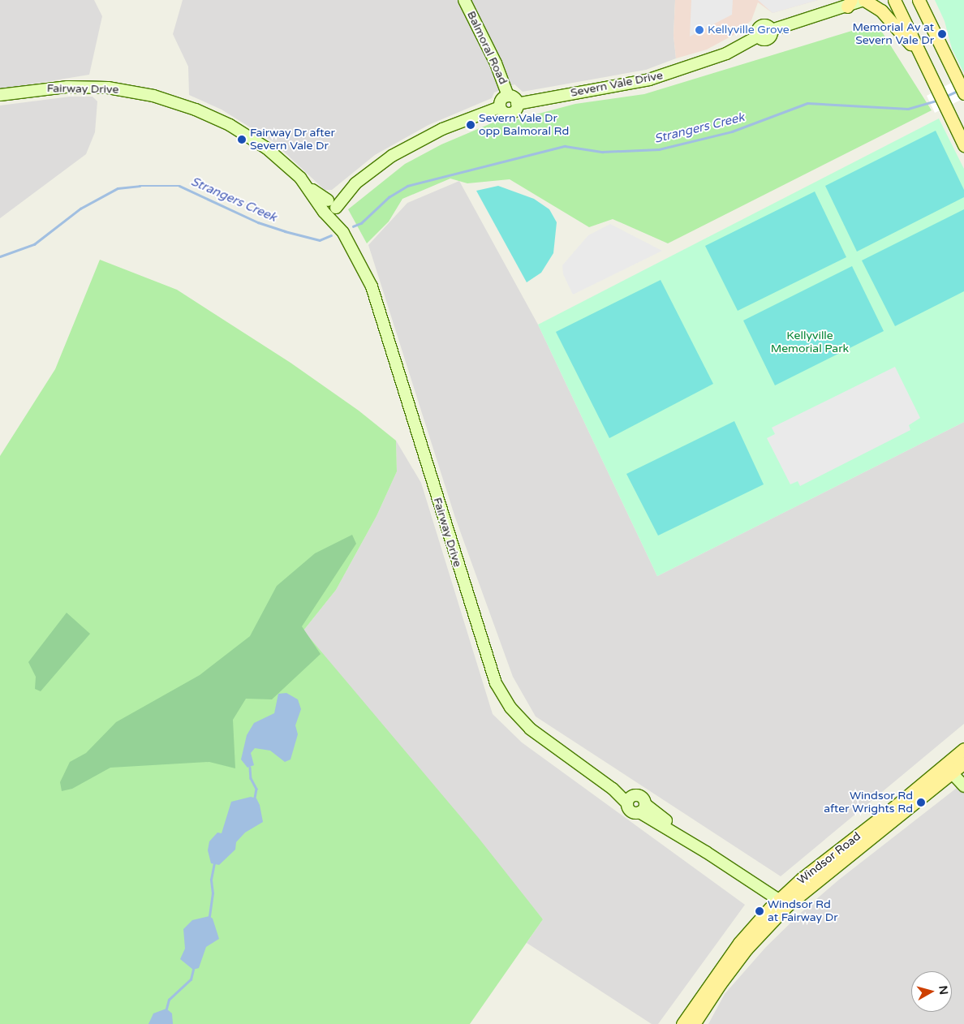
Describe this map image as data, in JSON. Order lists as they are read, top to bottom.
{
  "streets": {
    "main road": ["Windsor Road"],
    "street": ["Balmoral Road", "Severn Vale Drive", "Fairway Drive"]
  },
  "crossings": [
    ["Balmoral Road", "Severn Vale Drive"],
    ["Fairway Drive", "Windsor Road"]
  ],
  "water": ["Strangers Creek"],
  "parks": ["Kellyville Memorial Park"],
  "places": [
    "Kellyville Grove",
    "Memorial Av at Severn Vale Dr",
    "Severn Vale Dr opp Balmoral Rd",
    "Fairway Dr after Severn Vale Dr",
    "Windsor Rd after Wrights Rd",
    "Windsor Rd at Fairway Dr"
  ],
  "north": "right"
}
